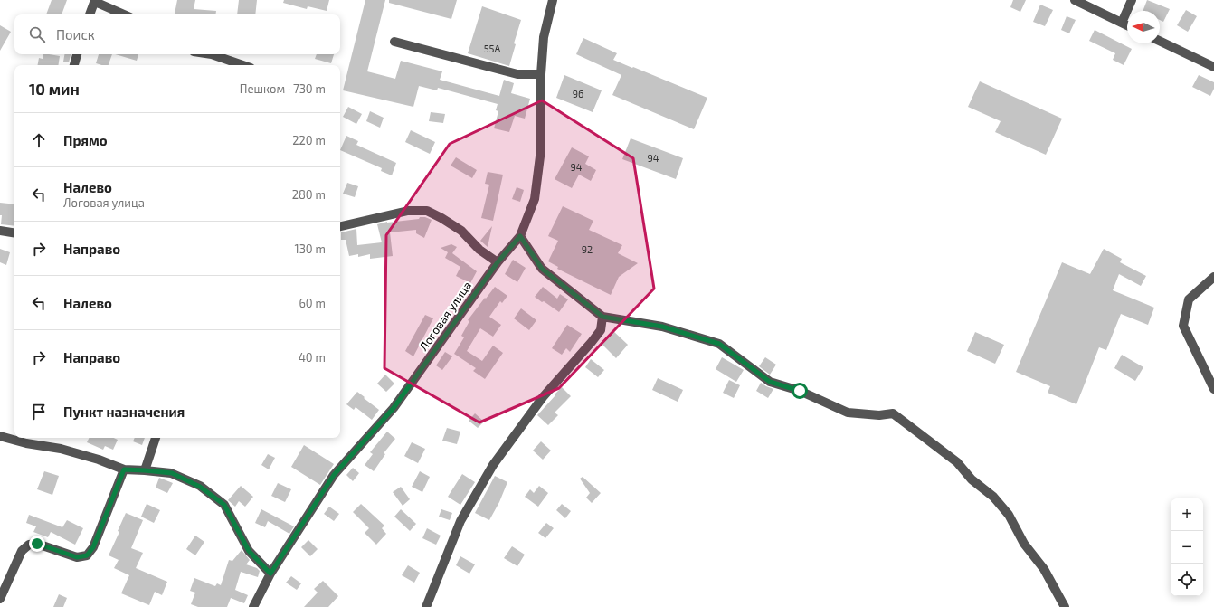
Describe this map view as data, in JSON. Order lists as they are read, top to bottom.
{
  "streets": {
    "street": ["Логовая улица"]
  },
  "house_numbers": [
    "55А",
    "96",
    "94",
    "94",
    "92"
  ],
  "north": "left",
  "page": {
    "search": "Поиск",
    "heading": ["10 мин", "Пешком · 730 m"],
    "list": [
      ["Прямо", "220 m"],
      ["Налево", "Логовая улица", "280 m"],
      ["Направо", "130 m"],
      ["Налево", "60 m"],
      ["Направо", "40 m"],
      "Пункт назначения"
    ],
    "map_buttons": ["+", "−"]
  }
}
